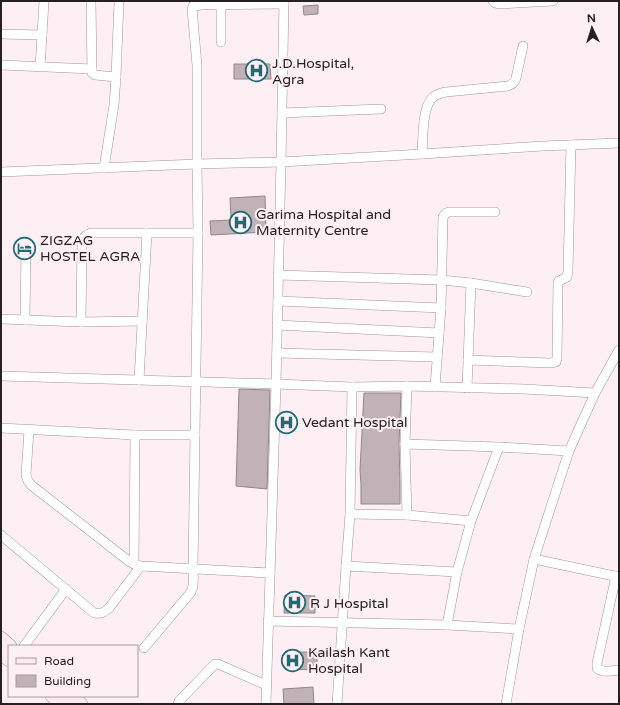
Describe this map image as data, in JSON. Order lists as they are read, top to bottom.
{
  "places": {
    "hospital": [
      "J.D.Hospital, Agra",
      "Garima Hospital and Maternity Centre",
      "Vedant Hospital",
      "R J Hospital",
      "Kailash Kant Hospital"
    ],
    "hotel": ["ZIGZAG HOSTEL AGRA"]
  },
  "legend": ["Road", "Building"],
  "north": "top"
}
